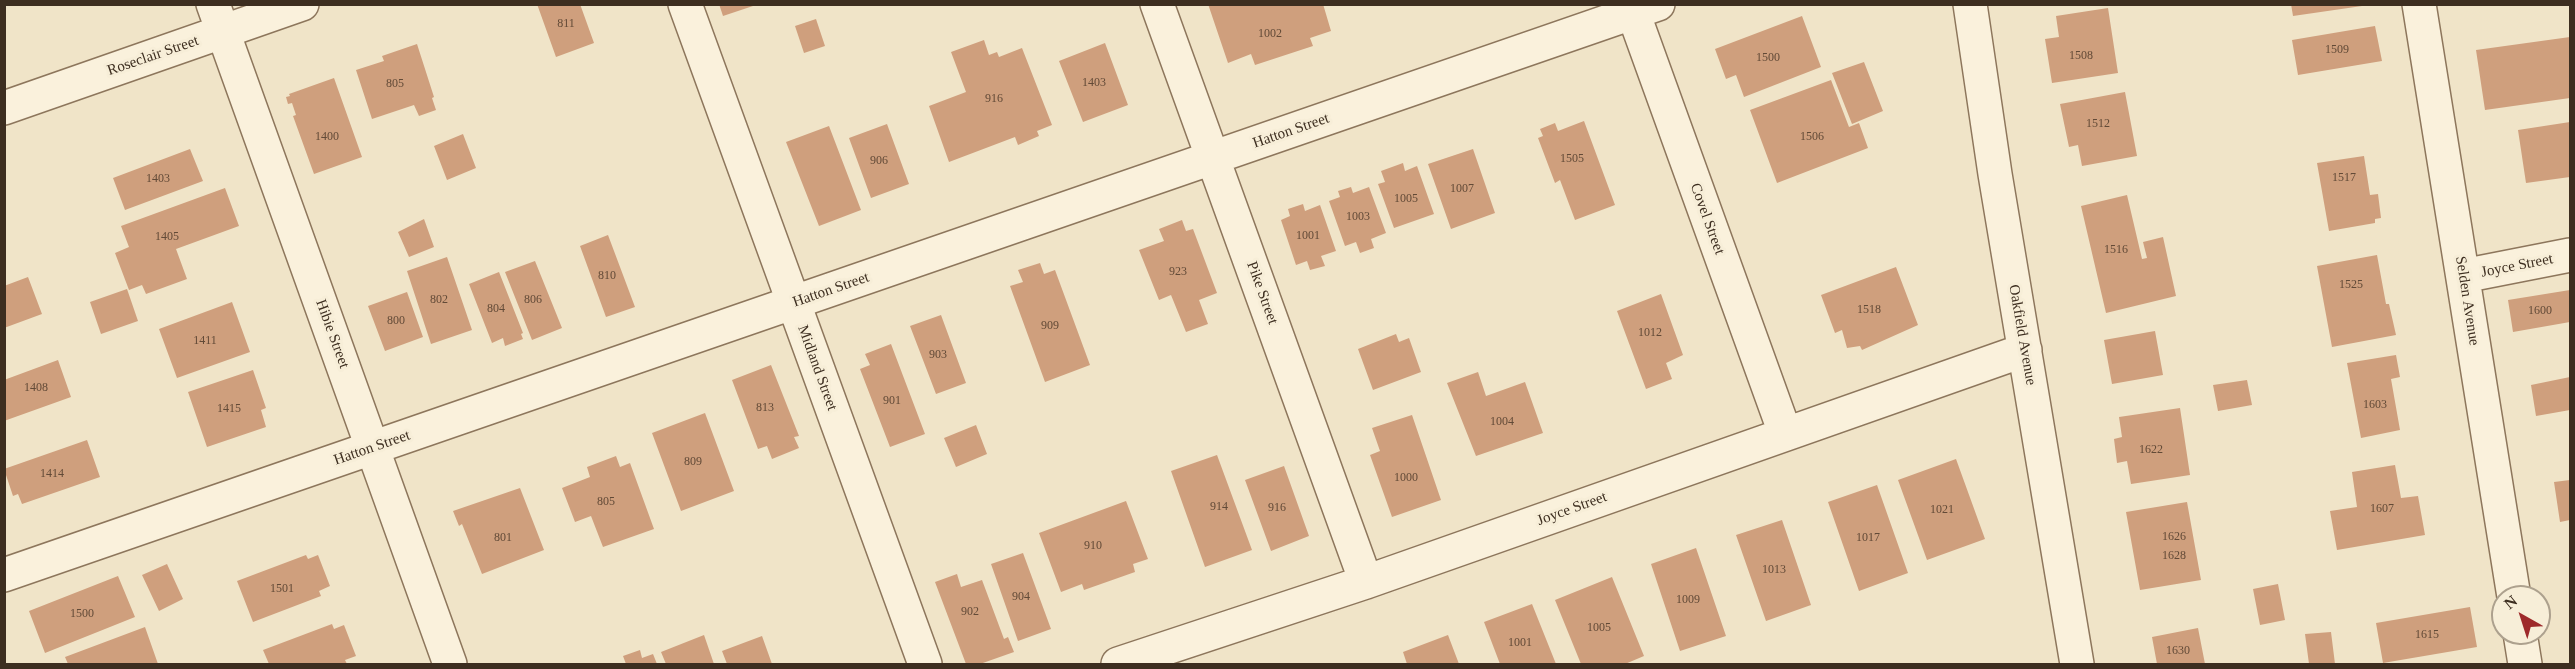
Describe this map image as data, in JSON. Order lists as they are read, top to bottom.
{
  "streets": {
    "street": [
      "Roseclair Street",
      "Hatton Street",
      "Covel Street",
      "Joyce Street",
      "Pike Street",
      "Selden Avenue",
      "Hibie Street",
      "Oakfield Avenue",
      "Midland Street"
    ]
  },
  "crossings": [
    ["Roseclair Street", "Hibie Street"],
    ["Hatton Street", "Covel Street"],
    ["Hatton Street", "Pike Street"],
    ["Hatton Street", "Hibie Street"],
    ["Hatton Street", "Midland Street"],
    ["Covel Street", "Joyce Street"],
    ["Joyce Street", "Pike Street"],
    ["Joyce Street", "Selden Avenue"],
    ["Joyce Street", "Oakfield Avenue"]
  ],
  "house_numbers": [
    "811",
    "1002",
    "1509",
    "1508",
    "1500",
    "1403",
    "805",
    "916",
    "1512",
    "1400",
    "1506",
    "1505",
    "906",
    "1517",
    "1403",
    "1007",
    "1005",
    "1003",
    "1001",
    "1405",
    "1516",
    "923",
    "810",
    "1525",
    "802",
    "806",
    "804",
    "1518",
    "1600",
    "800",
    "909",
    "1012",
    "1411",
    "903",
    "1408",
    "901",
    "1603",
    "813",
    "1415",
    "1004",
    "1622",
    "809",
    "1414",
    "1000",
    "805",
    "914",
    "916",
    "1607",
    "1021",
    "1626",
    "801",
    "1017",
    "910",
    "1628",
    "1013",
    "1501",
    "904",
    "1009",
    "902",
    "1500",
    "1005",
    "1615",
    "1001",
    "1630"
  ],
  "north": "top left"
}
